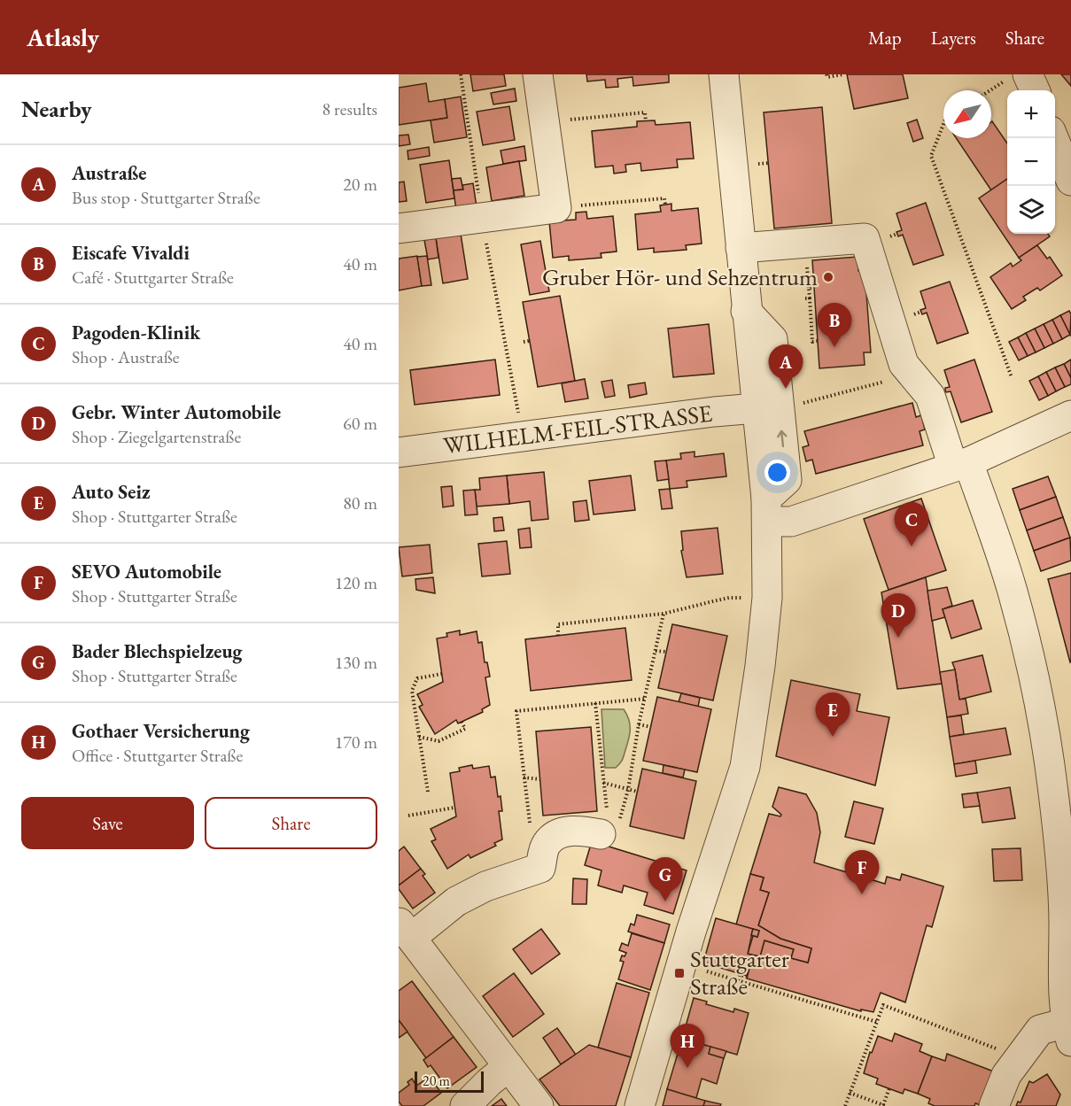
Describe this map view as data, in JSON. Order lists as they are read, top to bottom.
{
  "streets": {
    "street": ["WILHELM-FEIL-STRASSE"]
  },
  "places": {
    "other": ["Gruber Hör- und Sehzentrum"],
    "transit": ["Stuttgarter Straße"]
  },
  "scale_bar": "20 m",
  "north": "bottom left",
  "page": {
    "header": "Atlasly",
    "nav": ["Map", "Layers", "Share"],
    "heading": ["Nearby", "8 results"],
    "map_buttons": ["+", "−"],
    "list": [
      {
        "mark": "A",
        "name": "Austraße",
        "note": "Bus stop · Stuttgarter Straße",
        "value": "20 m"
      },
      {
        "mark": "B",
        "name": "Eiscafe Vivaldi",
        "note": "Café · Stuttgarter Straße",
        "value": "40 m"
      },
      {
        "mark": "C",
        "name": "Pagoden-Klinik",
        "note": "Shop · Austraße",
        "value": "40 m"
      },
      {
        "mark": "D",
        "name": "Gebr. Winter Automobile",
        "note": "Shop · Ziegelgartenstraße",
        "value": "60 m"
      },
      {
        "mark": "E",
        "name": "Auto Seiz",
        "note": "Shop · Stuttgarter Straße",
        "value": "80 m"
      },
      {
        "mark": "F",
        "name": "SEVO Automobile",
        "note": "Shop · Stuttgarter Straße",
        "value": "120 m"
      },
      {
        "mark": "G",
        "name": "Bader Blechspielzeug",
        "note": "Shop · Stuttgarter Straße",
        "value": "130 m"
      },
      {
        "mark": "H",
        "name": "Gothaer Versicherung",
        "note": "Office · Stuttgarter Straße",
        "value": "170 m"
      }
    ],
    "pins": [
      "B",
      "A",
      "C",
      "D",
      "E",
      "F",
      "G",
      "H"
    ],
    "buttons": ["Save", "Share"],
    "scale": "20 m"
  }
}
